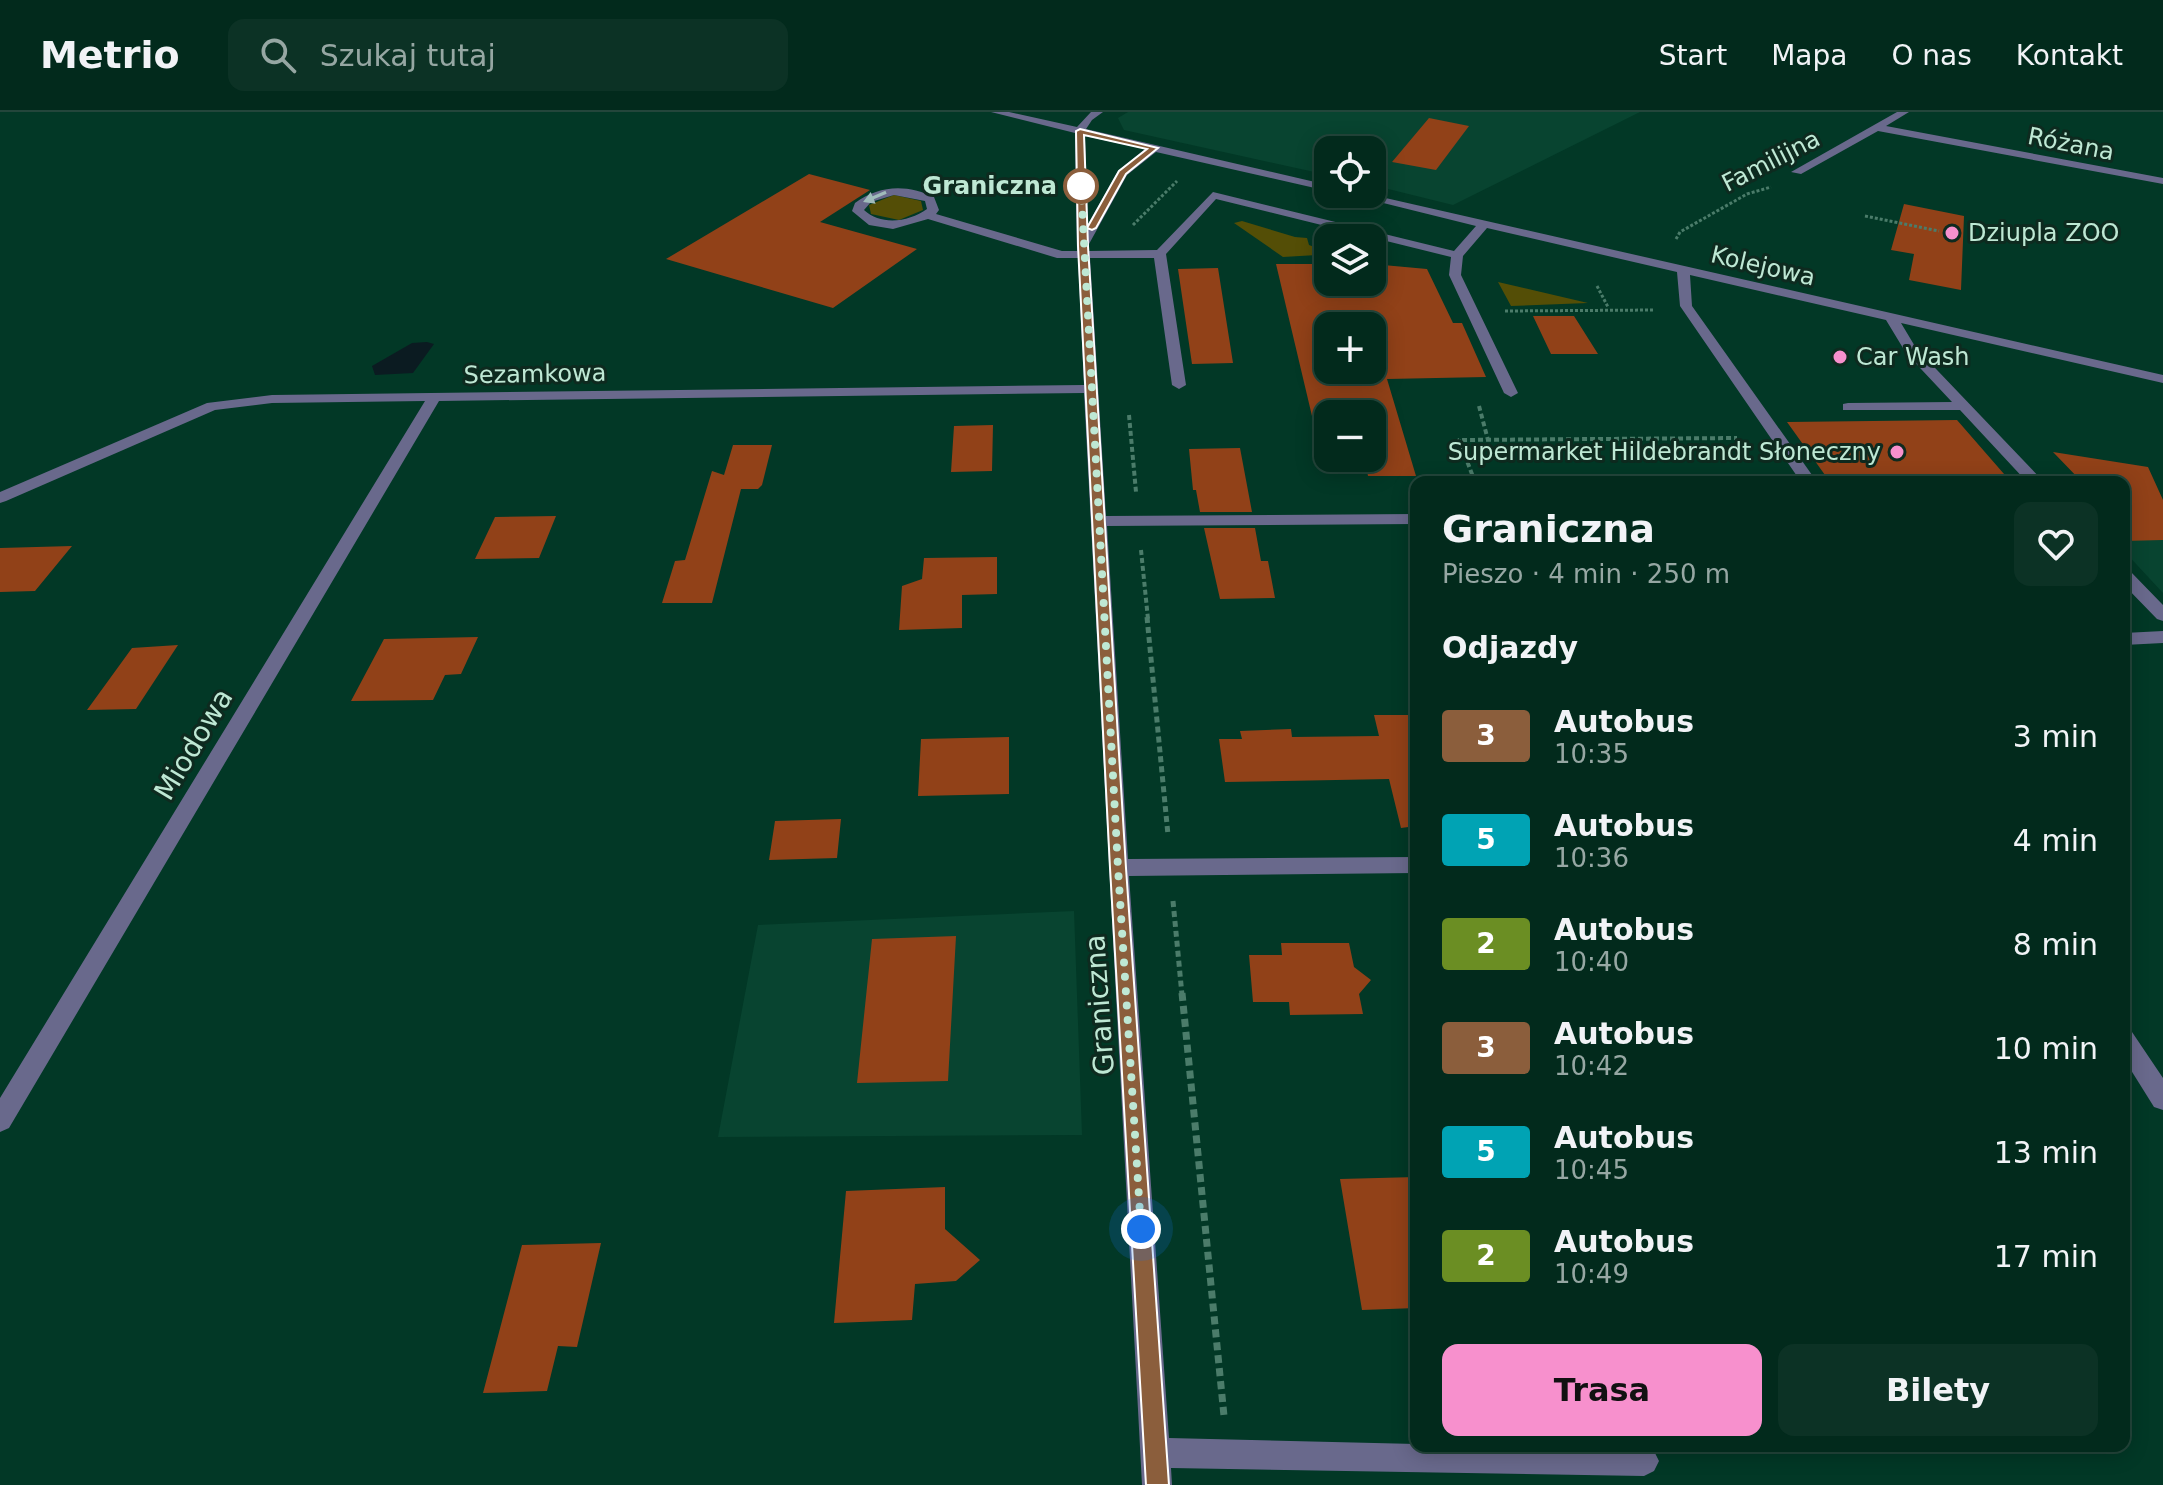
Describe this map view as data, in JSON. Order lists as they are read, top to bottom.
{
  "streets": {
    "street": [
      "Różana",
      "Familijna",
      "Kolejowa",
      "Sezamkowa",
      "Miodowa",
      "Graniczna"
    ]
  },
  "crossings": [
    ["Różana", "Familijna"],
    ["Sezamkowa", "Miodowa"],
    ["Sezamkowa", "Graniczna"]
  ],
  "places": [
    "Graniczna",
    "Dziupla ZOO",
    "Car Wash",
    "Supermarket Hildebrandt Słoneczny"
  ],
  "lines": ["bus line 3"],
  "page": {
    "header": "Metrio",
    "search": "Szukaj tutaj",
    "nav": [
      "Start",
      "Mapa",
      "O nas",
      "Kontakt"
    ],
    "map_buttons": ["+", "−"],
    "heading": [
      ["Graniczna", "Pieszo · 4 min · 250 m"],
      "Odjazdy"
    ],
    "list": [
      {
        "mark": "3",
        "name": "Autobus",
        "note": "10:35",
        "value": "3 min"
      },
      {
        "mark": "5",
        "name": "Autobus",
        "note": "10:36",
        "value": "4 min"
      },
      {
        "mark": "2",
        "name": "Autobus",
        "note": "10:40",
        "value": "8 min"
      },
      {
        "mark": "3",
        "name": "Autobus",
        "note": "10:42",
        "value": "10 min"
      },
      {
        "mark": "5",
        "name": "Autobus",
        "note": "10:45",
        "value": "13 min"
      },
      {
        "mark": "2",
        "name": "Autobus",
        "note": "10:49",
        "value": "17 min"
      }
    ],
    "buttons": ["Trasa", "Bilety"]
  }
}
